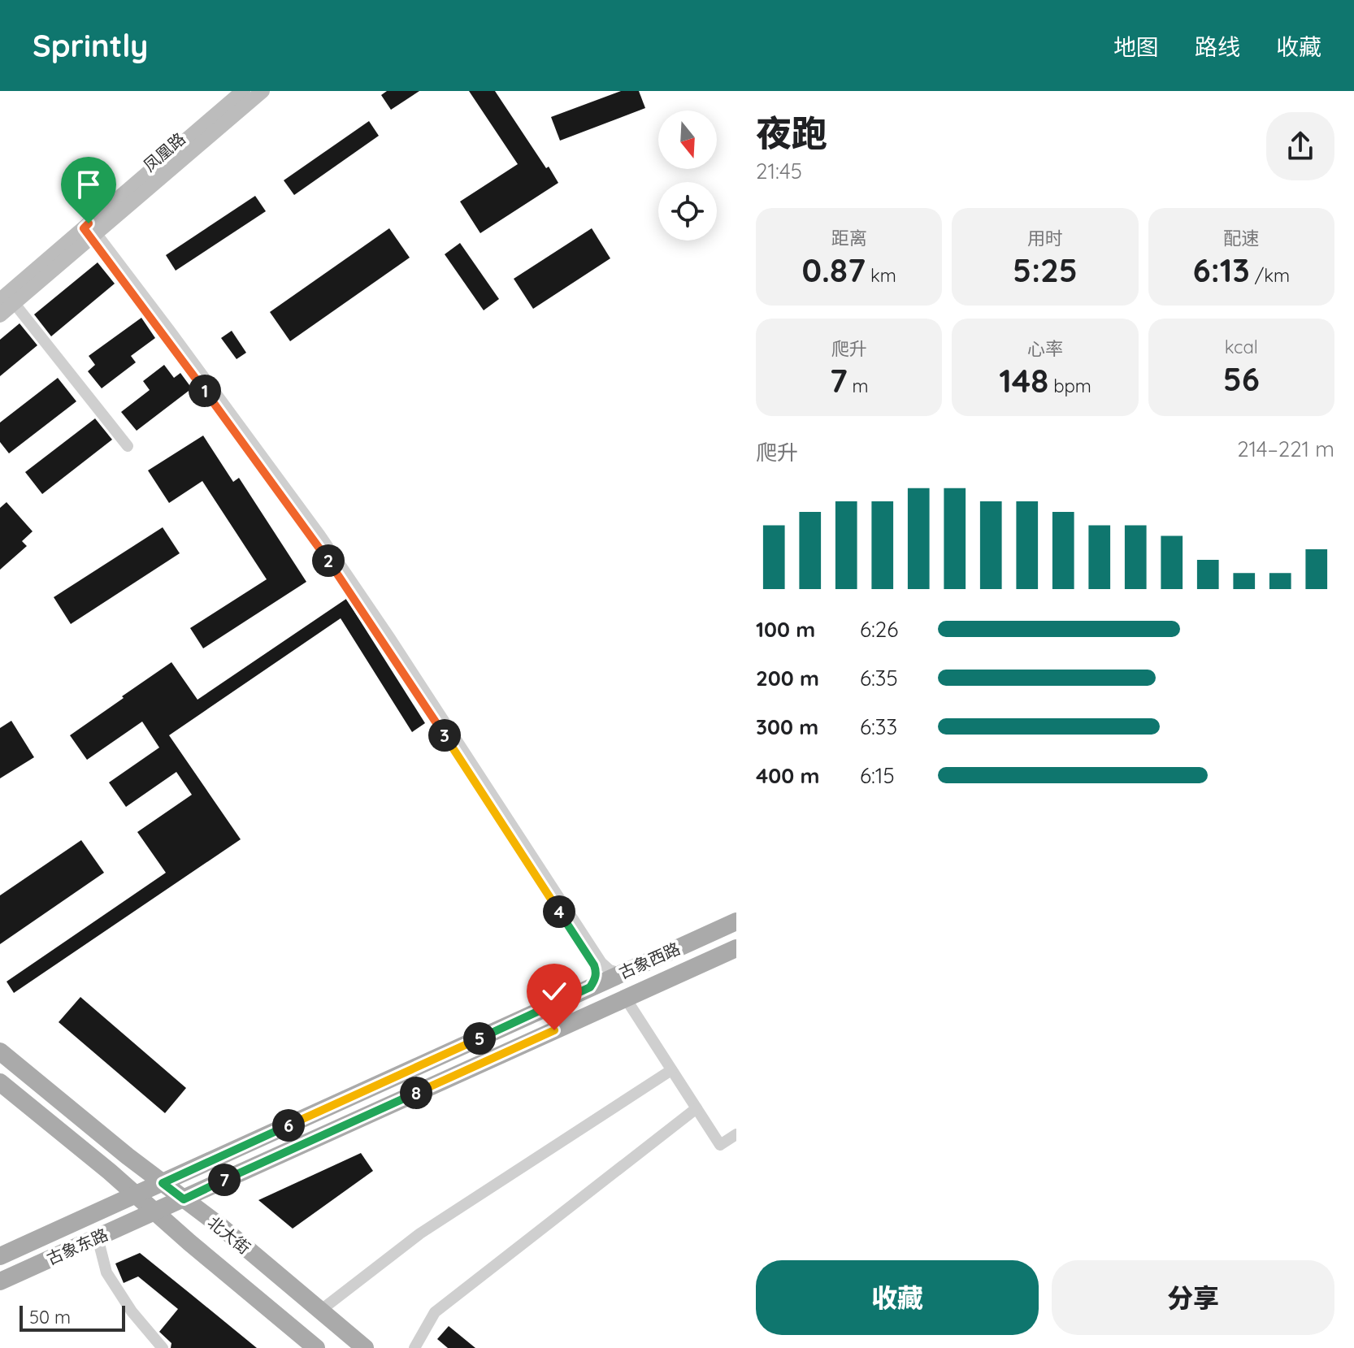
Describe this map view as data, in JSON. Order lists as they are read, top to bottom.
{
  "streets": {
    "main road": ["古象西路", "北大街", "古象东路"],
    "street": ["凤凰路"]
  },
  "crossings": [
    ["古象西路", "北大街"],
    ["古象西路", "古象东路"],
    ["北大街", "古象东路"]
  ],
  "scale_bar": "50 m",
  "north": "bottom",
  "page": {
    "header": "Sprintly",
    "nav": ["地图", "路线", "收藏"],
    "heading": ["夜跑", "21:45"],
    "stats": [
      ["距离", "0.87 km"],
      ["用时", "5:25"],
      ["配速", "6:13 /km"],
      ["爬升", "7 m"],
      ["心率", "148 bpm"],
      ["kcal", "56"]
    ],
    "pins": [
      "1",
      "2",
      "3",
      "4",
      "5",
      "8",
      "6",
      "7"
    ],
    "chart": ["爬升", "214–221 m"],
    "list": [
      {
        "name": "100 m",
        "note": "6:26"
      },
      {
        "name": "200 m",
        "note": "6:35"
      },
      {
        "name": "300 m",
        "note": "6:33"
      },
      {
        "name": "400 m",
        "note": "6:15"
      }
    ],
    "buttons": ["收藏", "分享"],
    "scale": "50 m"
  }
}
